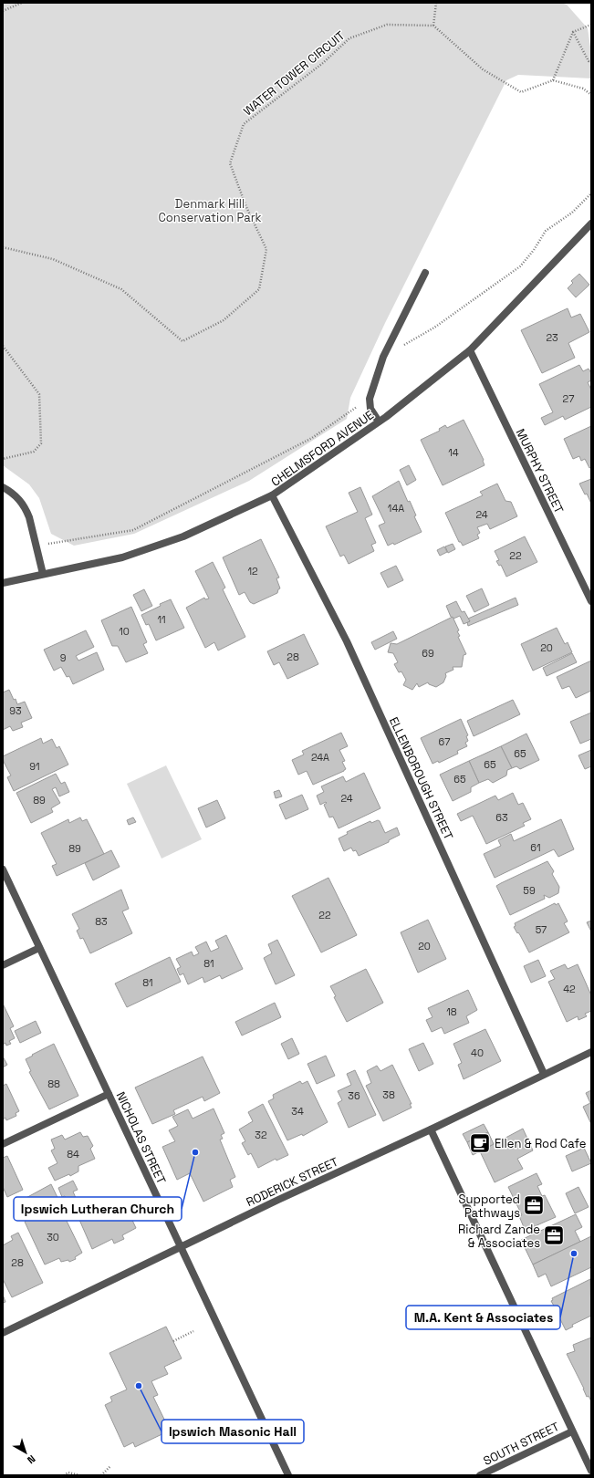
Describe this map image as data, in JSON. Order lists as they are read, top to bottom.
{
  "streets": {
    "street": [
      "CHELMSFORD AVENUE",
      "MURPHY STREET",
      "ELLENBOROUGH STREET",
      "NICHOLAS STREET",
      "RODERICK STREET",
      "SOUTH STREET"
    ],
    "path": ["WATER TOWER CIRCUIT"]
  },
  "crossings": [
    ["CHELMSFORD AVENUE", "MURPHY STREET"],
    ["CHELMSFORD AVENUE", "ELLENBOROUGH STREET"],
    ["ELLENBOROUGH STREET", "RODERICK STREET"],
    ["NICHOLAS STREET", "RODERICK STREET"]
  ],
  "parks": ["Denmark Hill Conservation Park"],
  "places": {
    "cafe": ["Ellen & Rod Cafe"],
    "other": ["Ipswich Lutheran Church", "M.A. Kent & Associates", "Ipswich Masonic Hall"],
    "office": ["Supported Pathways", "Richard Zande & Associates"]
  },
  "house_numbers": [
    "23",
    "27",
    "14",
    "14A",
    "24",
    "22",
    "12",
    "11",
    "10",
    "20",
    "69",
    "28",
    "9",
    "93",
    "67",
    "65",
    "24A",
    "65",
    "91",
    "65",
    "24",
    "89",
    "63",
    "61",
    "89",
    "59",
    "22",
    "83",
    "57",
    "20",
    "81",
    "81",
    "42",
    "18",
    "40",
    "88",
    "38",
    "36",
    "34",
    "32",
    "84",
    "30",
    "28"
  ],
  "north": "bottom right"
}
